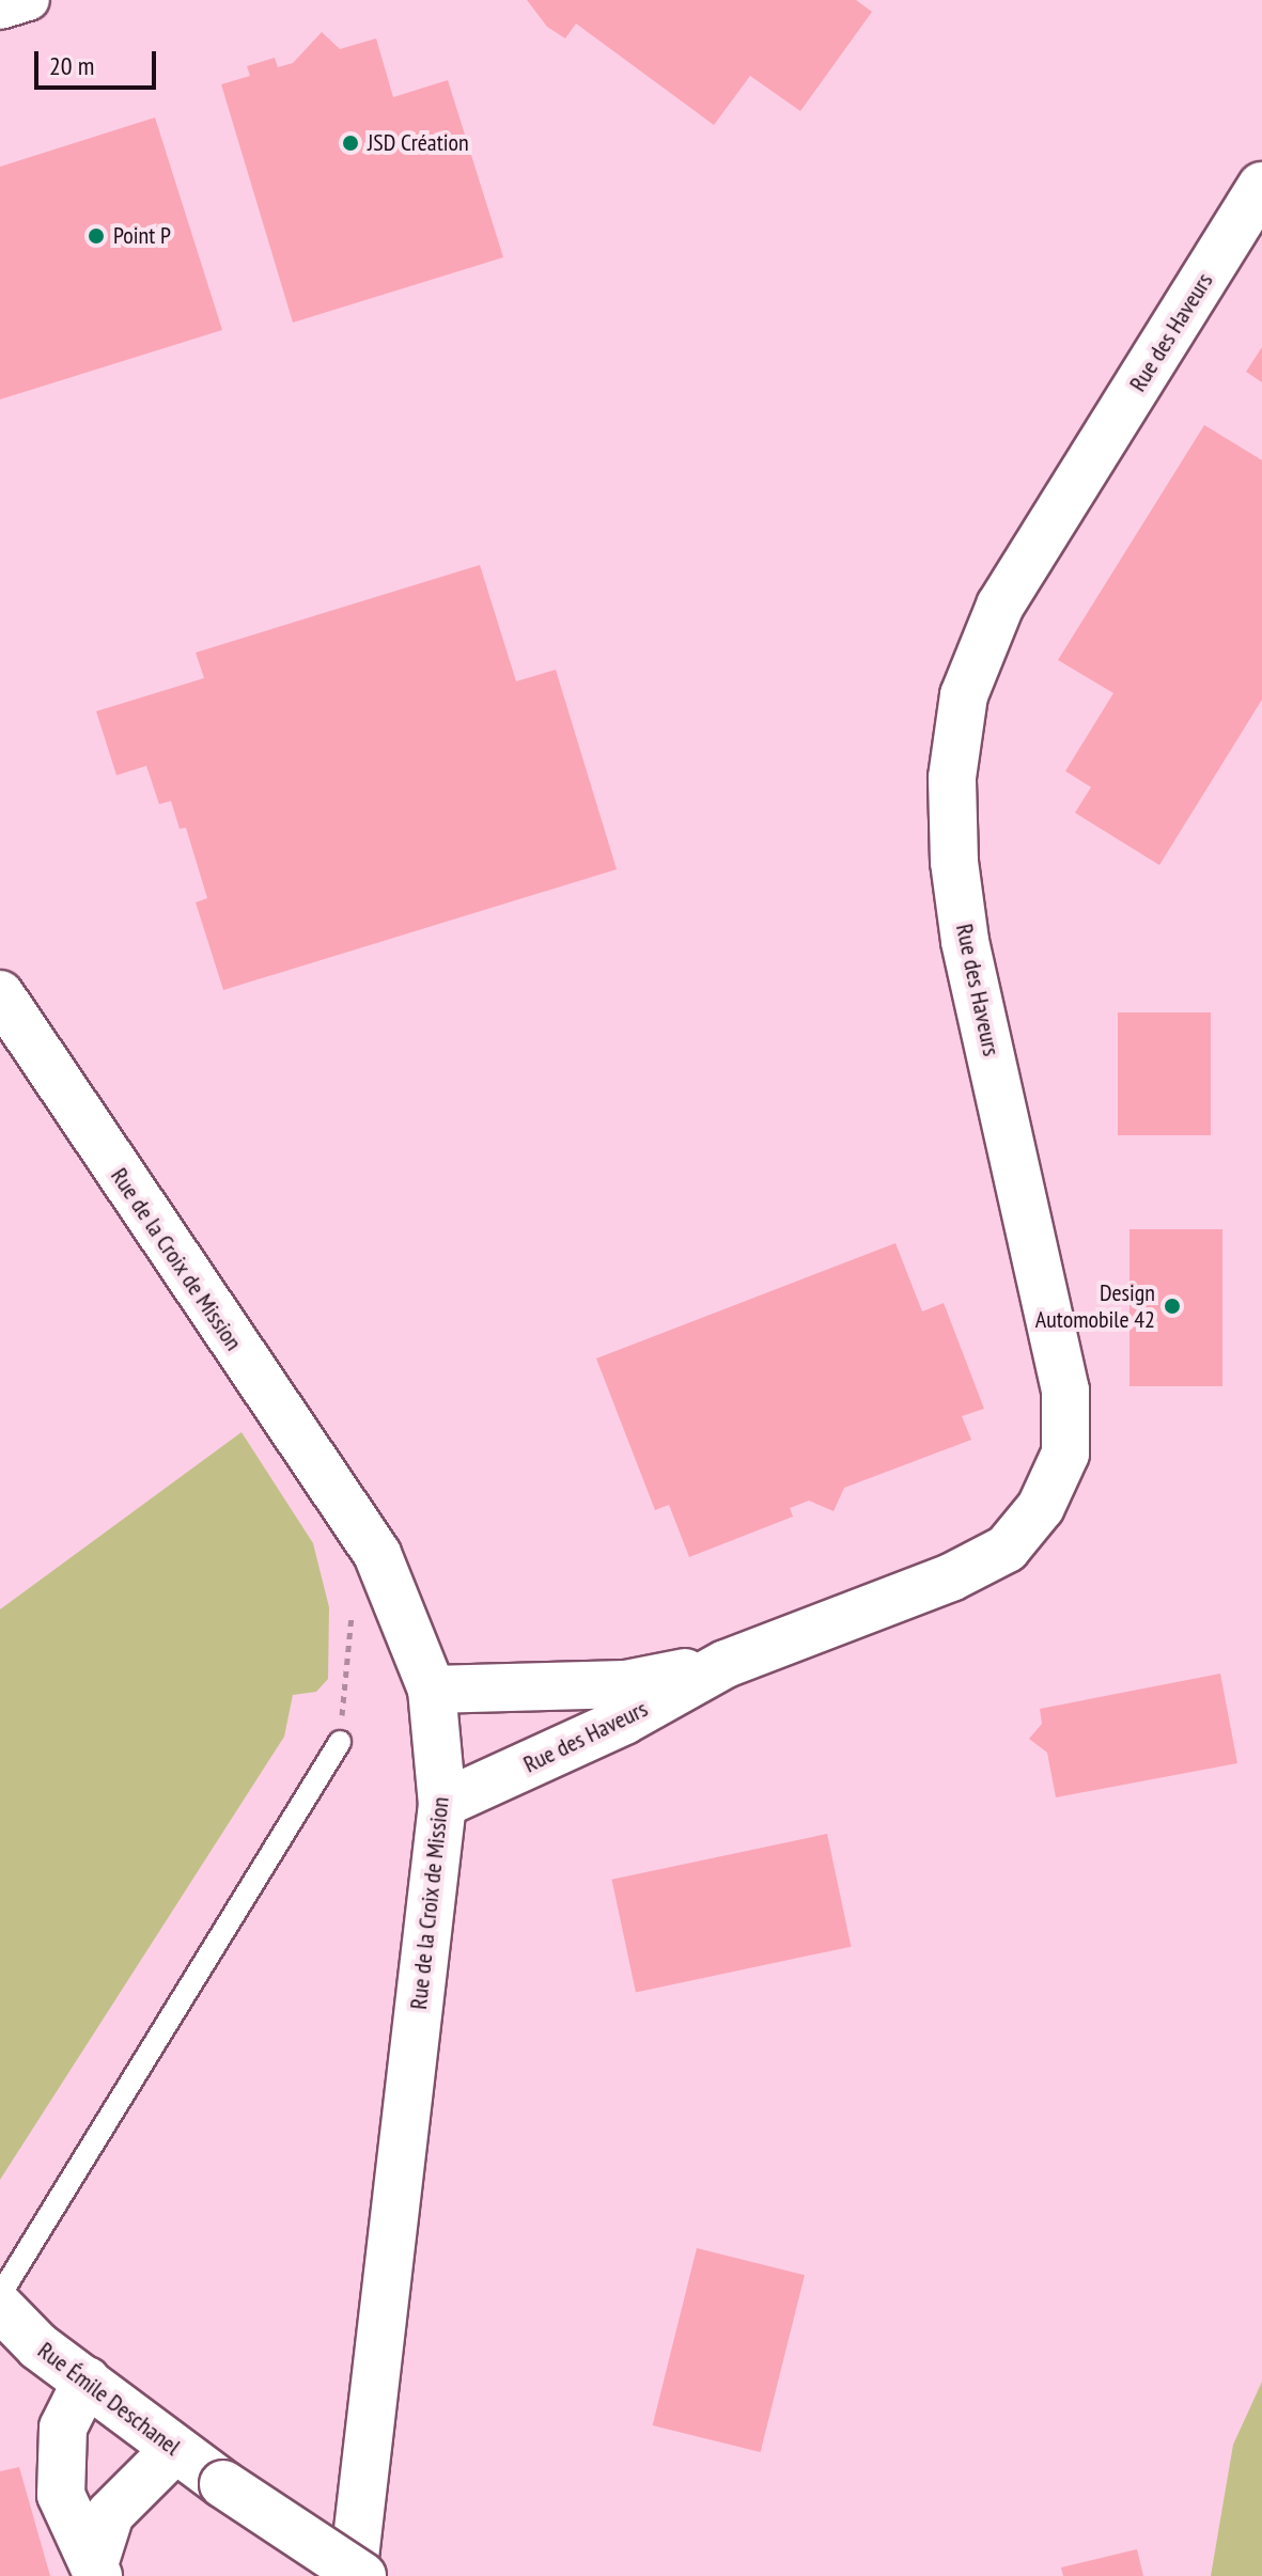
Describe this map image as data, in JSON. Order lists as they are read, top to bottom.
{
  "streets": {
    "street": ["Rue des Haveurs", "Rue de la Croix de Mission", "Rue Émile Deschanel"]
  },
  "crossings": [
    ["Rue des Haveurs", "Rue de la Croix de Mission"]
  ],
  "places": ["JSD Création", "Point P", "Design Automobile 42"],
  "scale_bar": "20 m"
}
